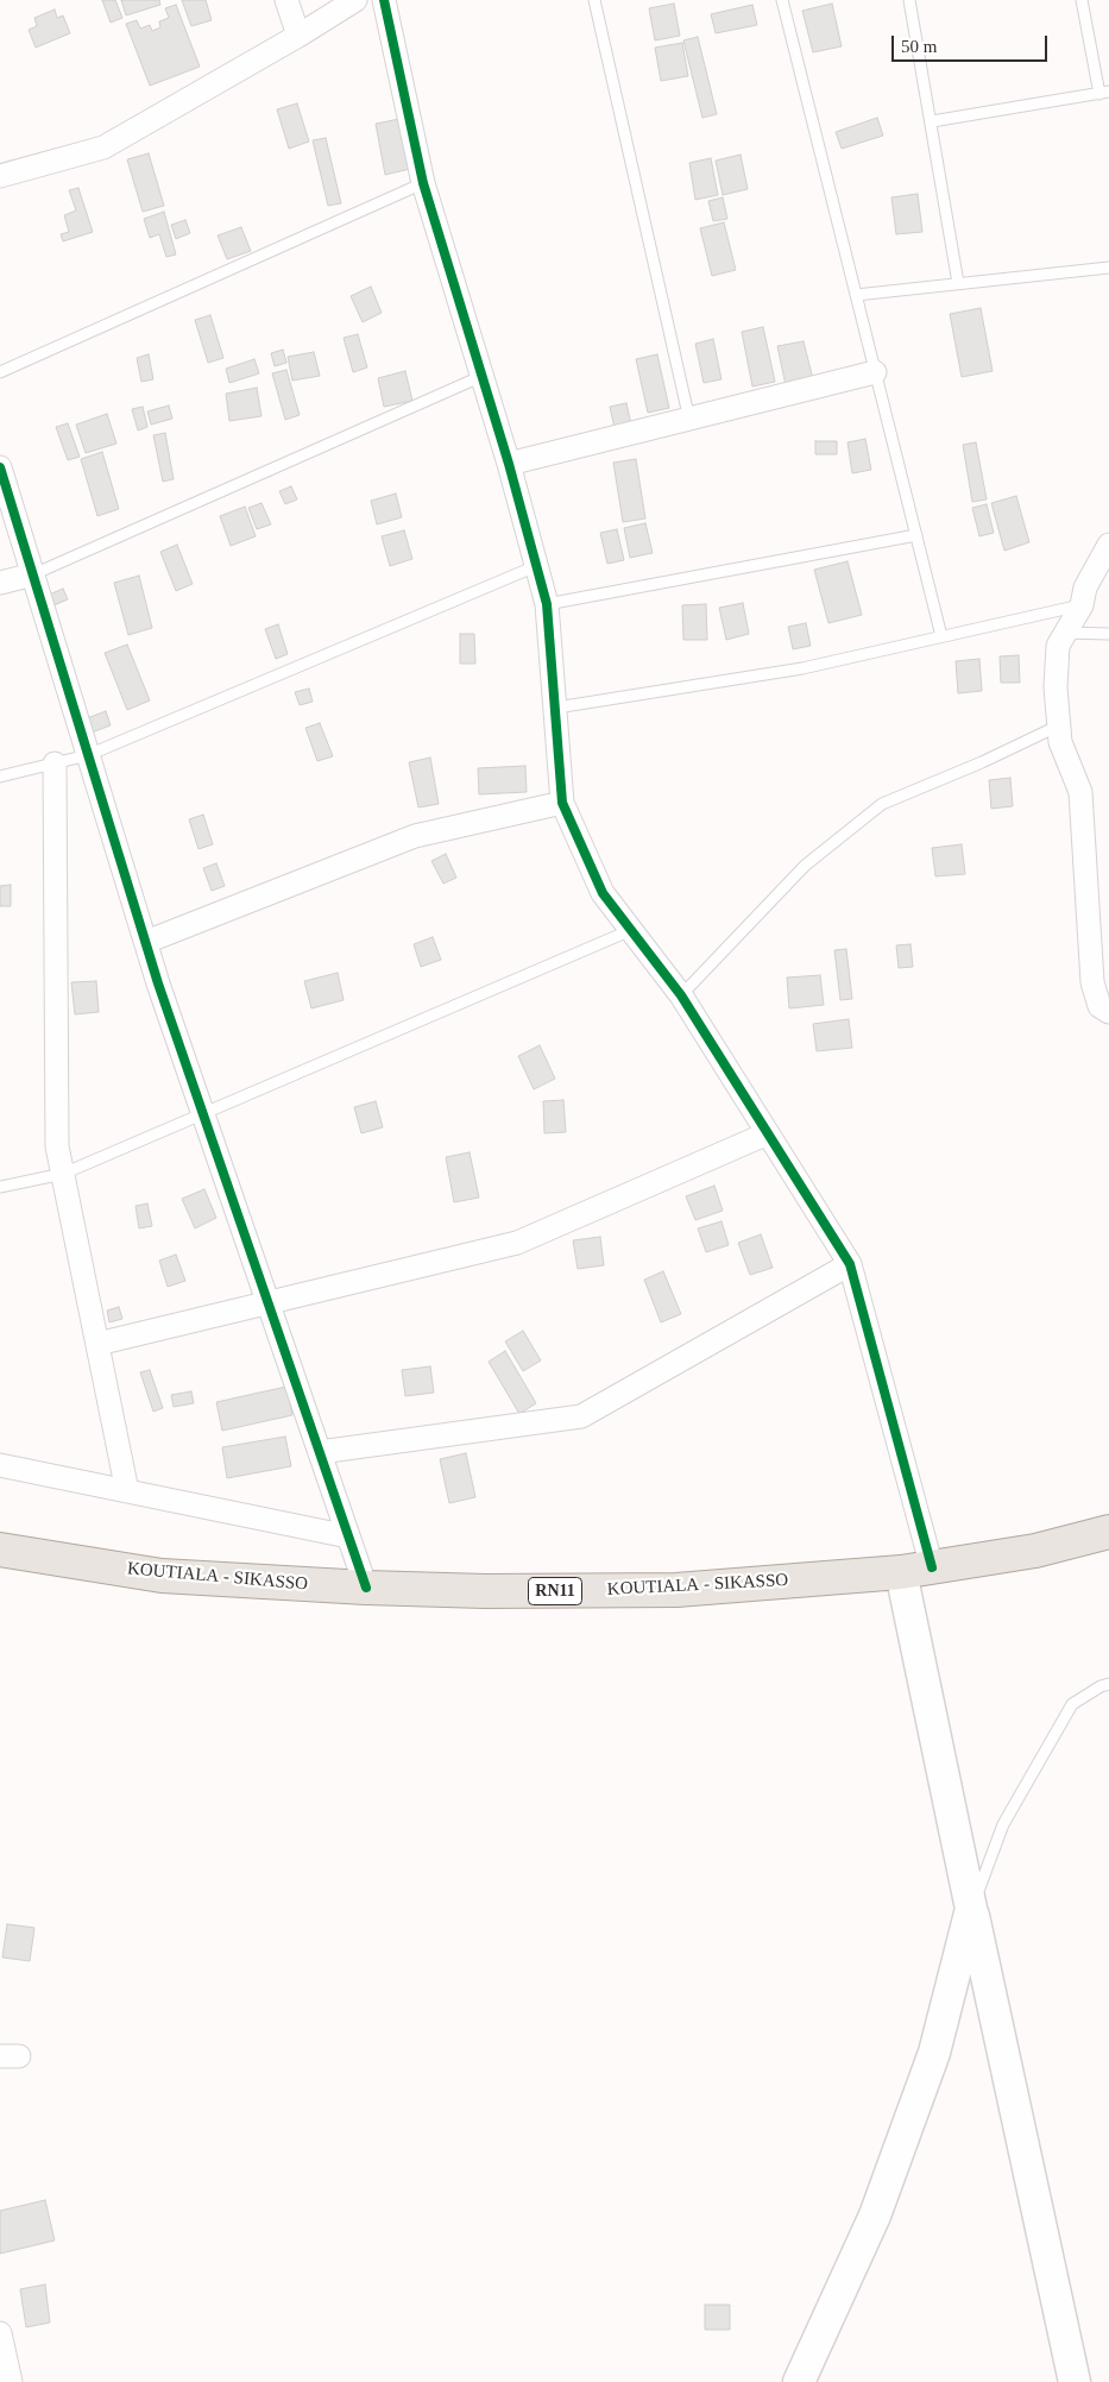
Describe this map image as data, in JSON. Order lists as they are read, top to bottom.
{
  "streets": {
    "main road": ["KOUTIALA - SIKASSO", "RN11"]
  },
  "scale_bar": "50 m"
}
